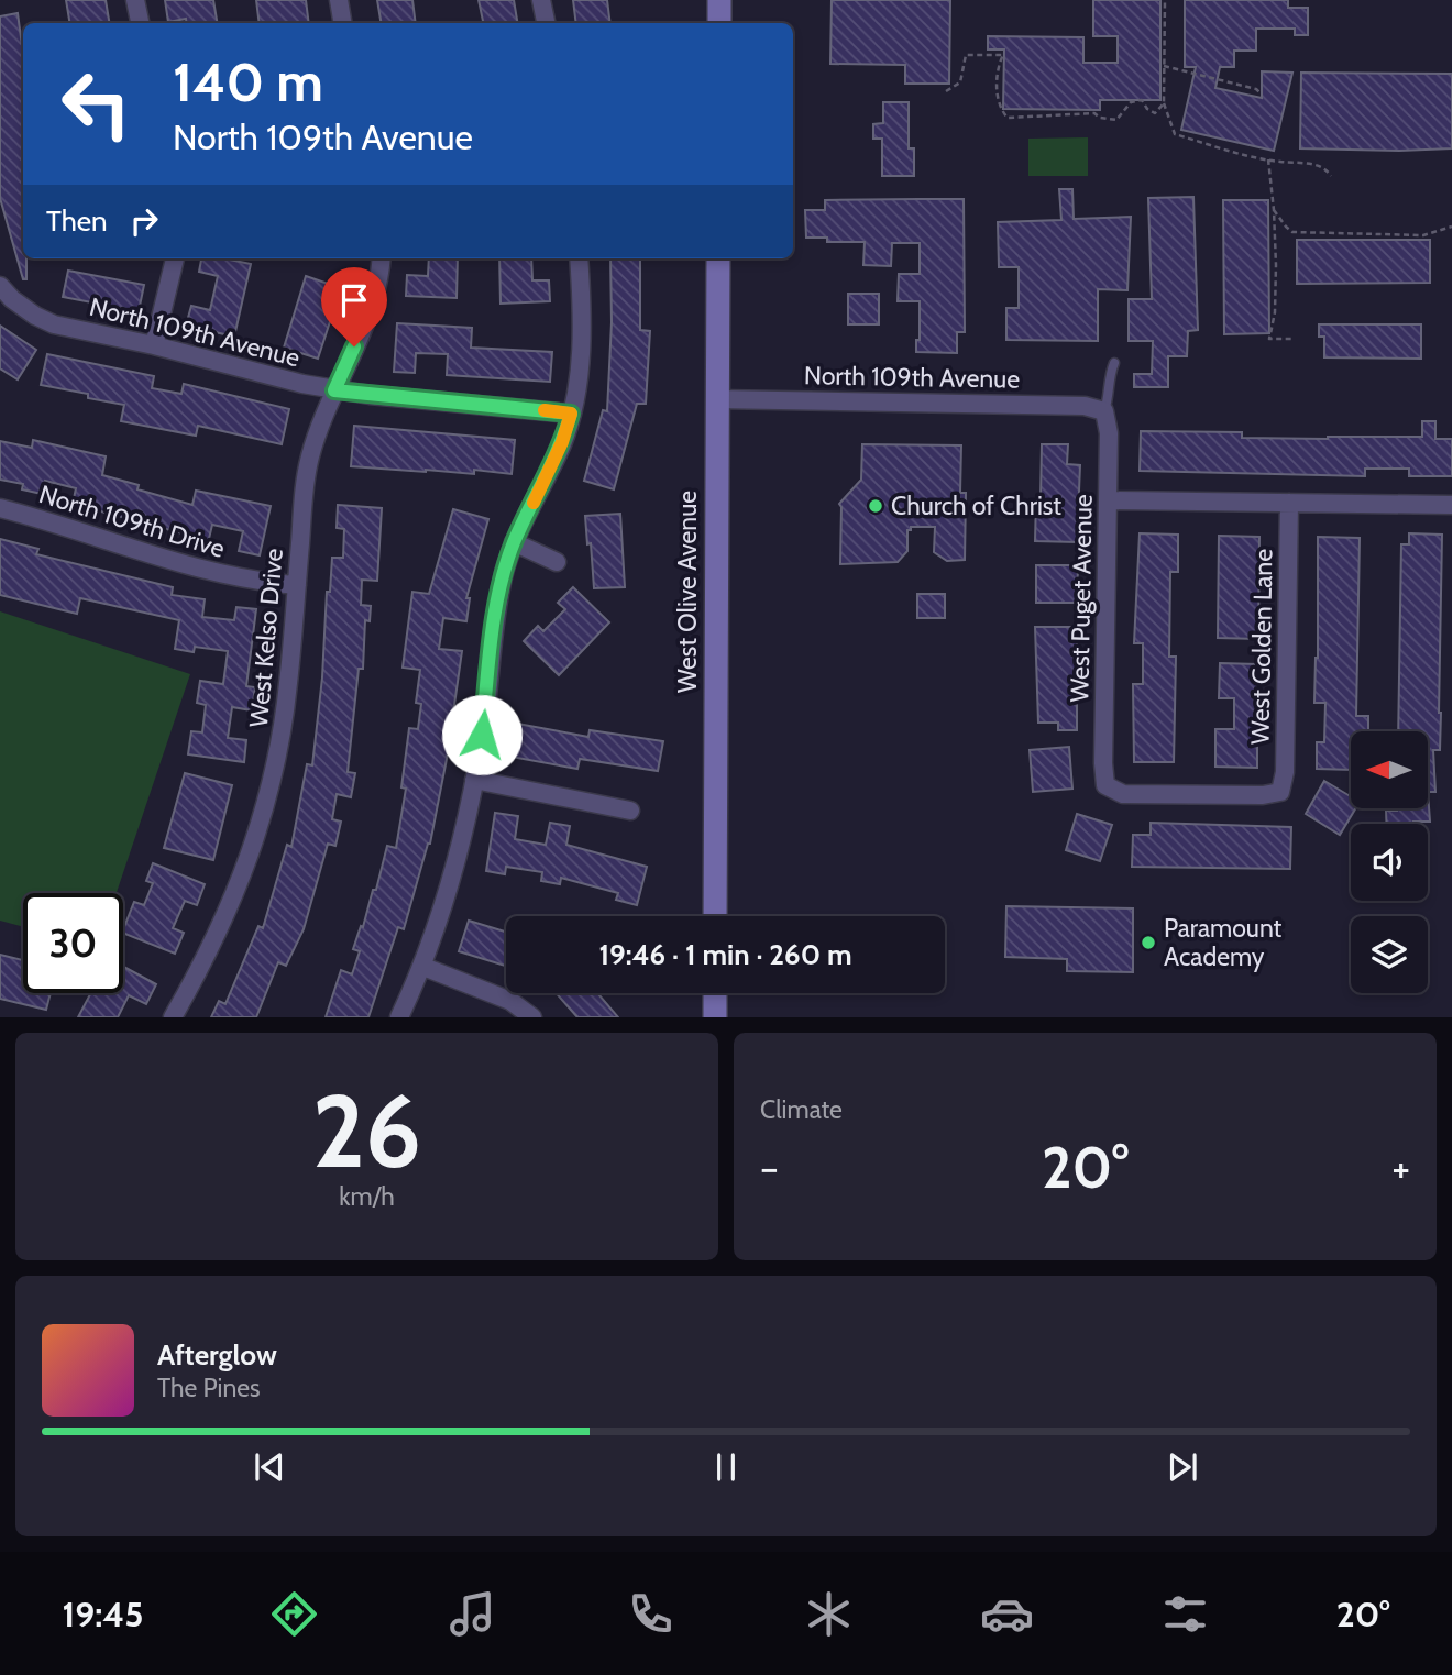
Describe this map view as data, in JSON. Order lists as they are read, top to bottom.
{
  "streets": {
    "main road": ["West Olive Avenue"],
    "street": [
      "North 109th Avenue",
      "North 109th Drive",
      "West Puget Avenue",
      "West Kelso Drive",
      "West Golden Lane"
    ]
  },
  "crossings": [
    ["North 109th Avenue", "West Olive Avenue"],
    ["North 109th Avenue", "West Puget Avenue"],
    ["North 109th Avenue", "West Kelso Drive"],
    ["North 109th Drive", "West Kelso Drive"],
    ["West Puget Avenue", "West Golden Lane"]
  ],
  "places": ["Church of Christ", "Paramount Academy"],
  "north": "left",
  "page": {
    "turn": ["140 m", "North 109th Avenue"],
    "then": "Then",
    "limit": "30",
    "trip": "19:46 · 1 min · 260 m",
    "tile": [
      ["26", "km/h"],
      "Climate"
    ],
    "heat": ["−", "20°", "+"],
    "song": ["Afterglow", "The Pines"],
    "tabs": ["19:45", "20°"]
  }
}
